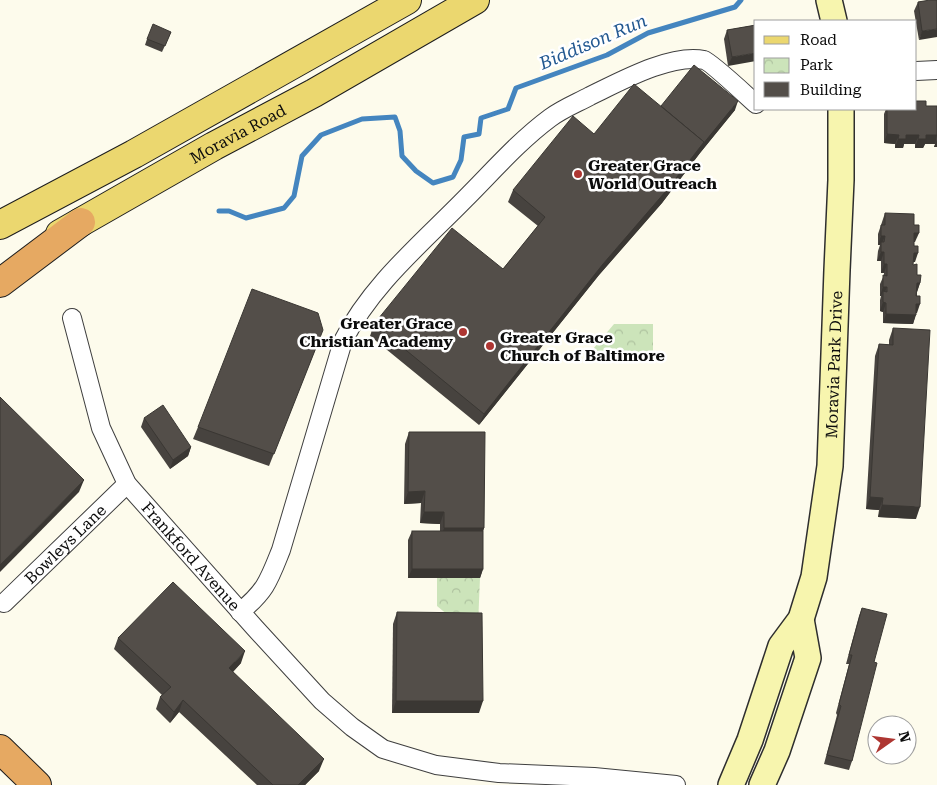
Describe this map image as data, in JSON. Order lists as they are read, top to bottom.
{
  "streets": {
    "main road": ["Moravia Road", "Moravia Park Drive"],
    "street": ["Bowleys Lane", "Frankford Avenue"]
  },
  "crossings": [
    ["Bowleys Lane", "Frankford Avenue"]
  ],
  "water": ["Biddison Run"],
  "places": ["Greater Grace World Outreach", "Greater Grace Christian Academy", "Greater Grace Church of Baltimore"],
  "legend": ["Road", "Park", "Building"],
  "north": "right"
}
